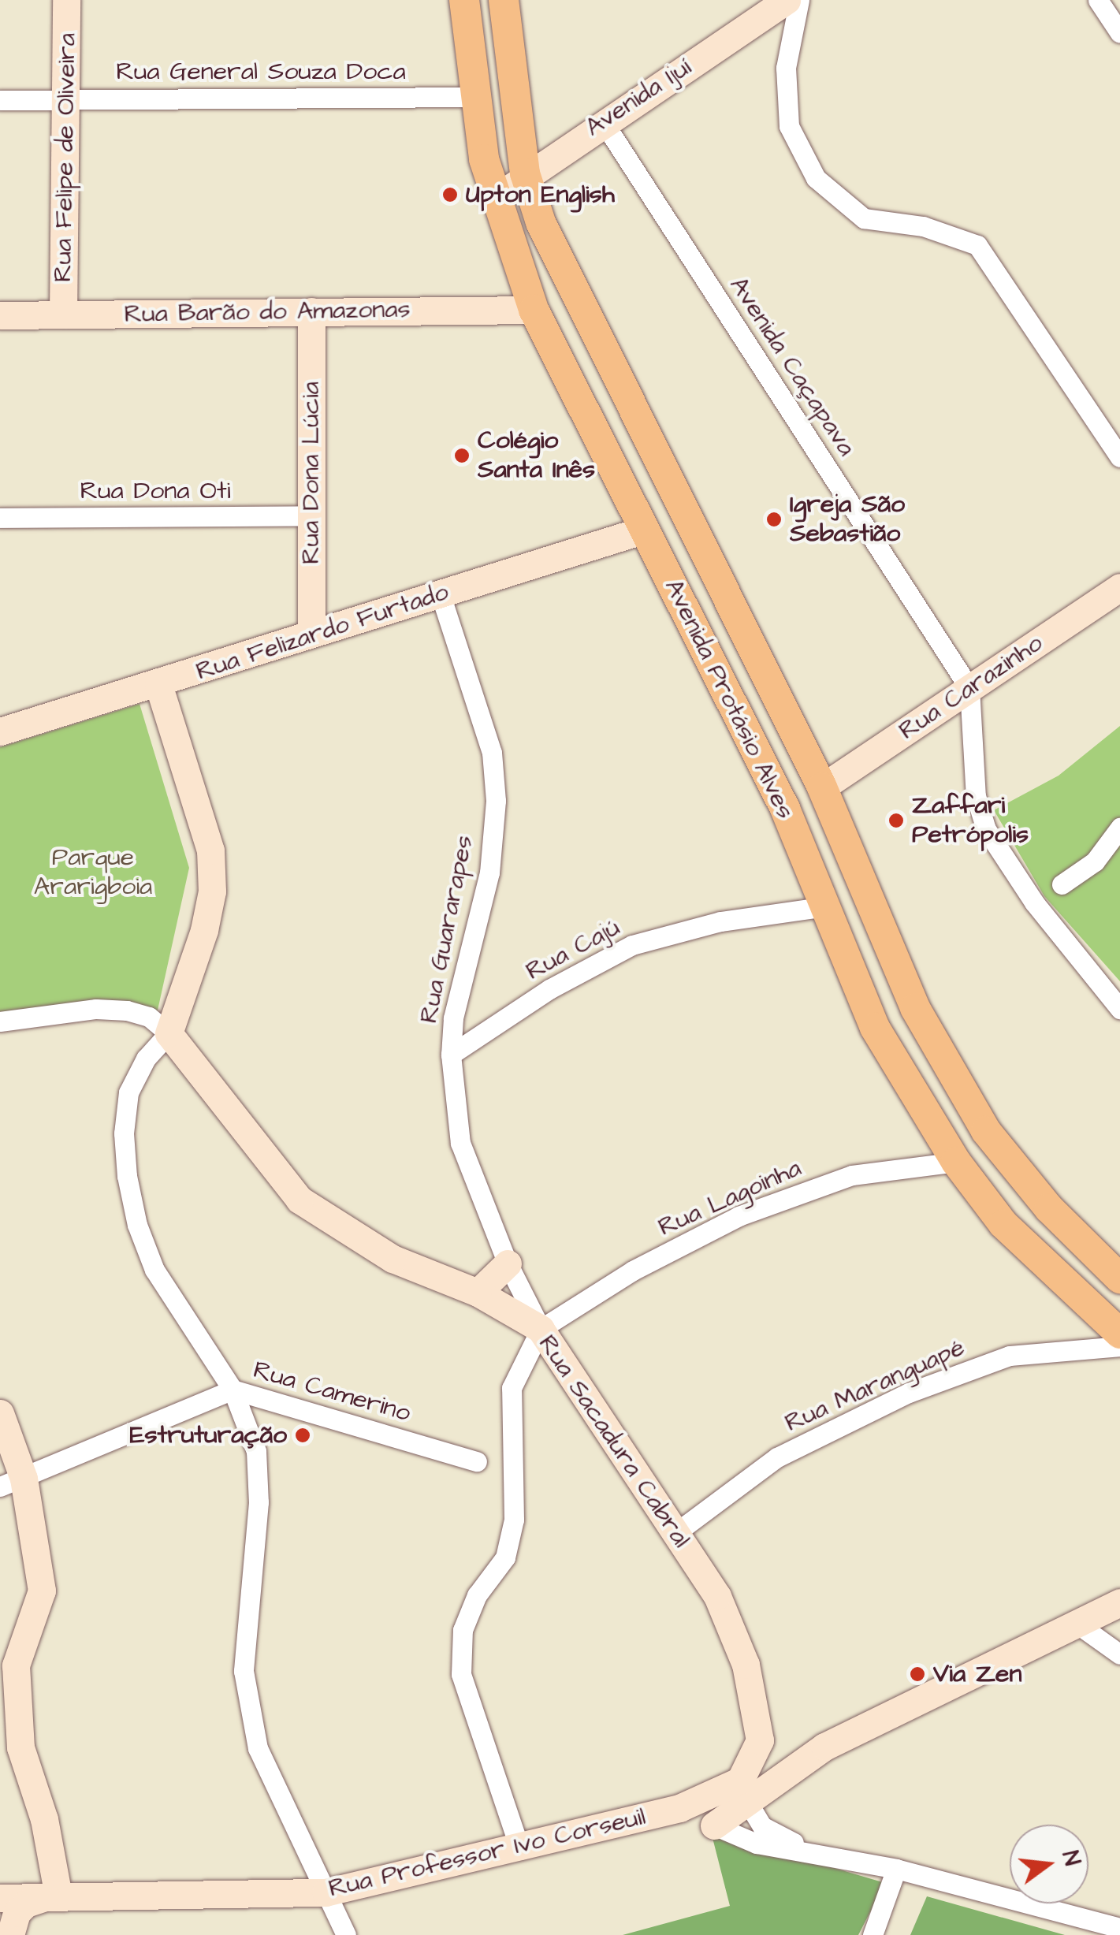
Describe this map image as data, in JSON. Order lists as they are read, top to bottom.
{
  "streets": {
    "main road": ["Avenida Protásio Alves"],
    "street": [
      "Rua General Souza Doca",
      "Avenida Ijuí",
      "Rua Felipe de Oliveira",
      "Rua Barão do Amazonas",
      "Avenida Caçapava",
      "Rua Dona Lúcia",
      "Rua Dona Oti",
      "Rua Felizardo Furtado",
      "Rua Carazinho",
      "Rua Guararapes",
      "Rua Cajú",
      "Rua Lagoinha",
      "Rua Maranguapé",
      "Rua Camerino",
      "Rua Sacadura Cabral",
      "Rua Professor Ivo Corseuil"
    ]
  },
  "crossings": [
    ["Rua General Souza Doca", "Rua Felipe de Oliveira"],
    ["Rua General Souza Doca", "Avenida Protásio Alves"],
    ["Avenida Ijuí", "Avenida Caçapava"],
    ["Avenida Ijuí", "Avenida Protásio Alves"],
    ["Rua Felipe de Oliveira", "Rua Barão do Amazonas"],
    ["Rua Barão do Amazonas", "Rua Dona Lúcia"],
    ["Rua Barão do Amazonas", "Avenida Protásio Alves"],
    ["Avenida Caçapava", "Rua Carazinho"],
    ["Rua Dona Lúcia", "Rua Dona Oti"],
    ["Rua Dona Lúcia", "Rua Felizardo Furtado"],
    ["Rua Felizardo Furtado", "Avenida Protásio Alves"],
    ["Rua Felizardo Furtado", "Rua Guararapes"],
    ["Rua Carazinho", "Avenida Protásio Alves"],
    ["Avenida Protásio Alves", "Rua Cajú"],
    ["Avenida Protásio Alves", "Rua Lagoinha"],
    ["Rua Guararapes", "Rua Cajú"],
    ["Rua Guararapes", "Rua Lagoinha"],
    ["Rua Guararapes", "Rua Sacadura Cabral"],
    ["Rua Lagoinha", "Rua Sacadura Cabral"],
    ["Rua Maranguapé", "Rua Sacadura Cabral"]
  ],
  "parks": ["Parque Ararigboia"],
  "places": [
    "Upton English",
    "Colégio Santa Inês",
    "Igreja São Sebastião",
    "Zaffari Petrópolis",
    "Estruturação",
    "Via Zen"
  ],
  "north": "right"
}
